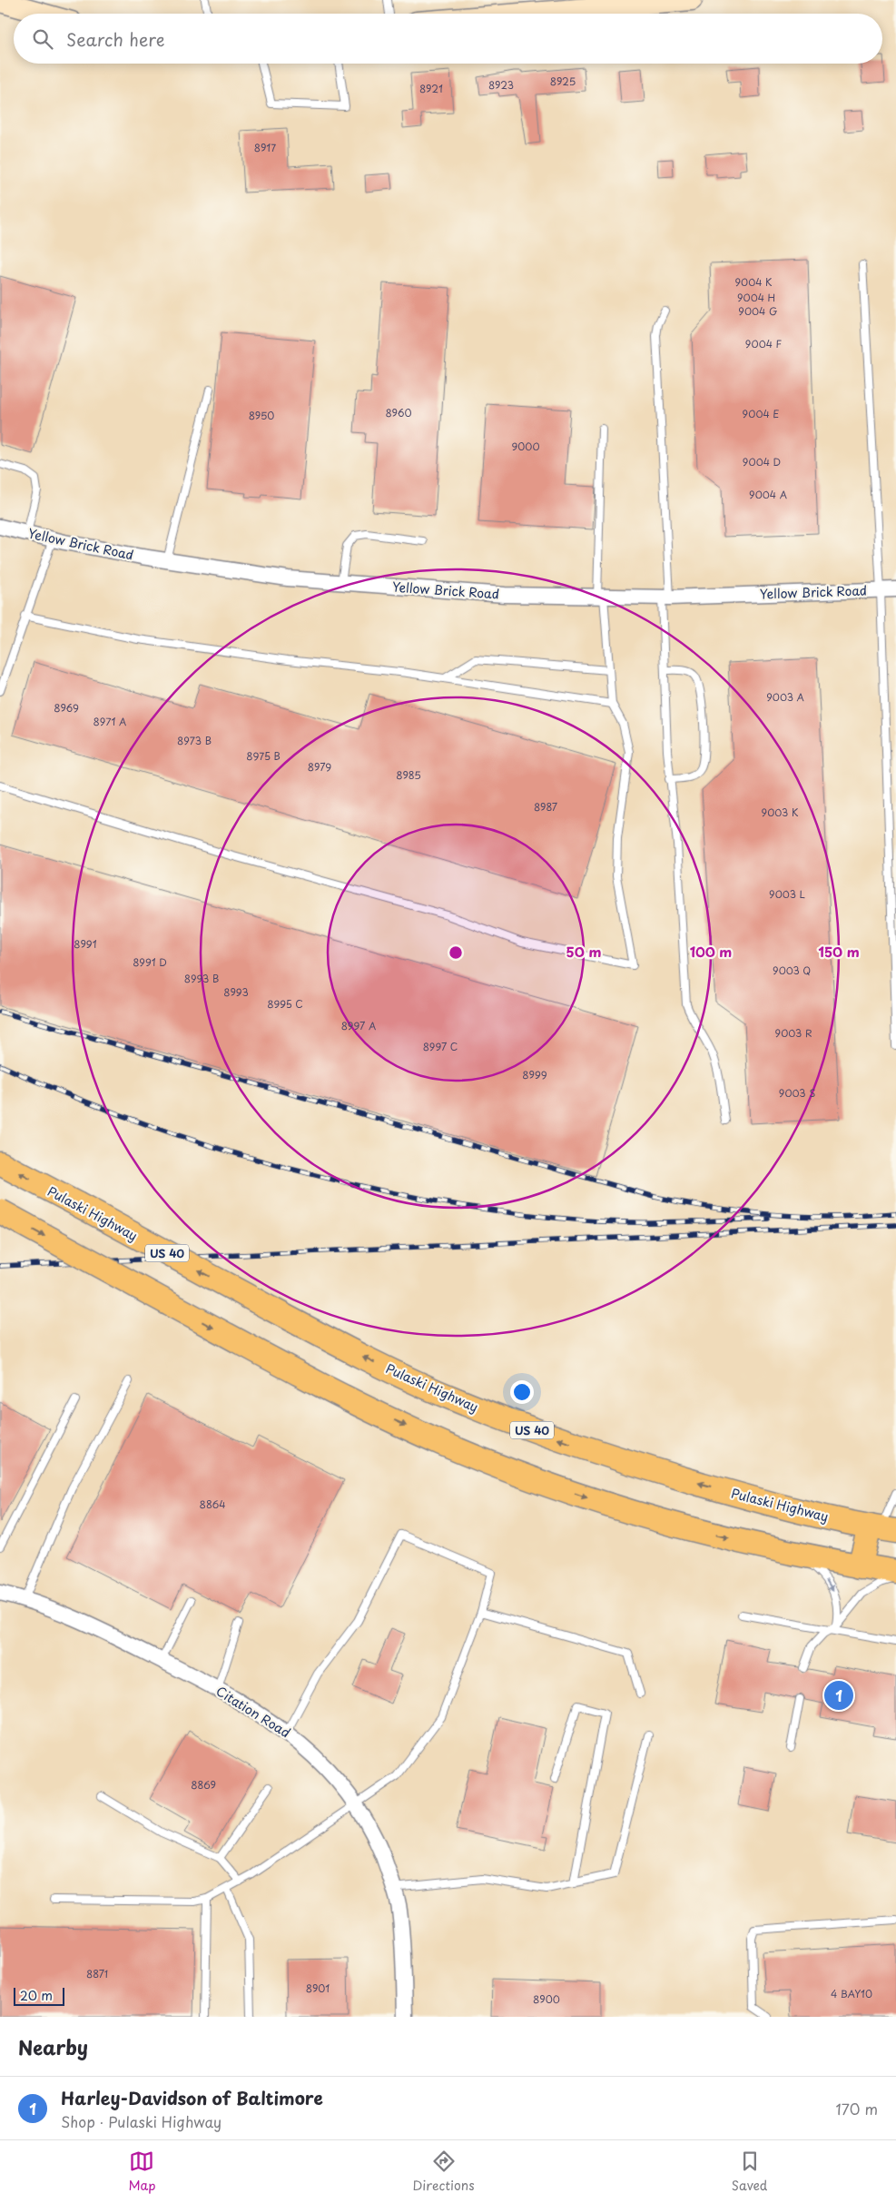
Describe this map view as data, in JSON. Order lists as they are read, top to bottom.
{
  "streets": {
    "highway": ["Pulaski Highway", "US 40"],
    "street": ["Yellow Brick Road", "Citation Road"]
  },
  "house_numbers": [
    "8925",
    "8923",
    "8921",
    "8917",
    "9004 K",
    "9004 H",
    "9004 G",
    "9004 F",
    "8960",
    "9004 E",
    "8950",
    "9000",
    "9004 D",
    "9004 A",
    "9003 A",
    "8969",
    "8971 A",
    "8973 B",
    "8975 B",
    "8979",
    "8985",
    "8987",
    "9003 K",
    "9003 L",
    "8991",
    "8991 D",
    "9003 Q",
    "8993 B",
    "8993",
    "8995 C",
    "8997 A",
    "9003 R",
    "8997 C",
    "8999",
    "9003 S",
    "8864",
    "8869",
    "8871",
    "8901",
    "4 BAY10",
    "8900"
  ],
  "scale_bar": "20 m",
  "page": {
    "search": "Search here",
    "pins": "1",
    "scale": "20 m",
    "heading": "Nearby",
    "list": [
      {
        "mark": "1",
        "name": "Harley-Davidson of Baltimore",
        "note": "Shop · Pulaski Highway",
        "value": "170 m"
      }
    ],
    "nav": ["Map", "Directions", "Saved"]
  },
  "rings": ["50 m", "100 m", "150 m"]
}
